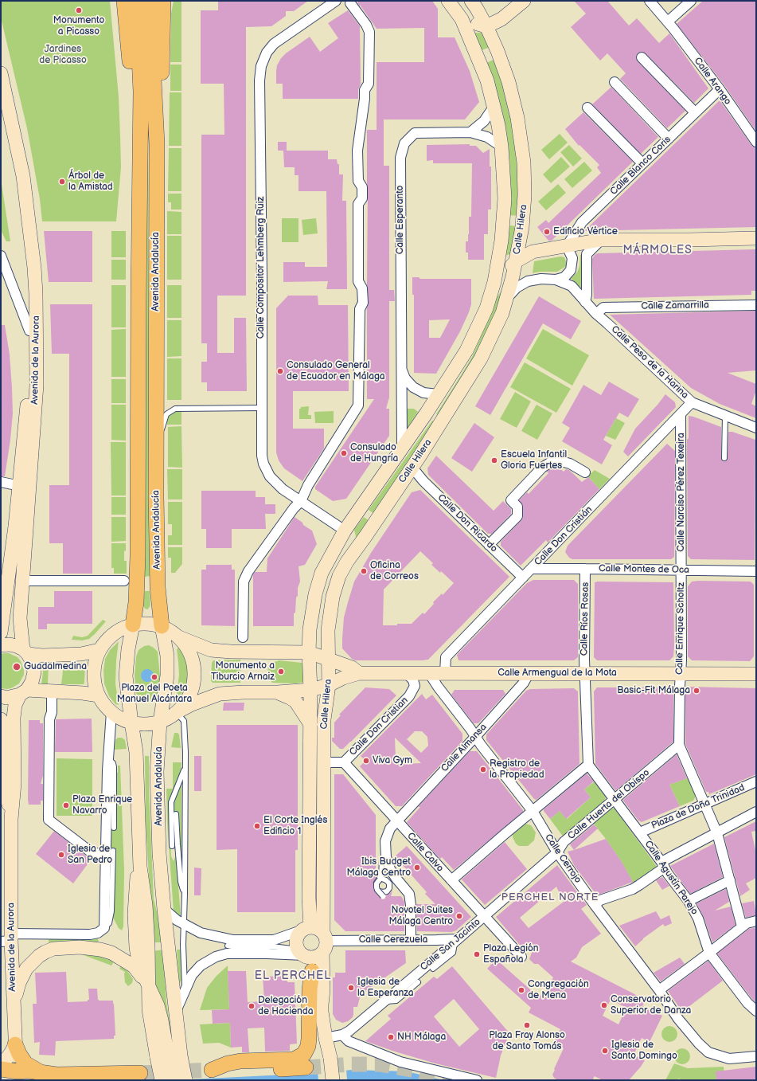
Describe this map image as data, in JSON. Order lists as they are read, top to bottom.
{
  "streets": {
    "main road": [
      "Calle Hilera",
      "Avenida Andalucía",
      "Avenida de la Aurora",
      "Calle Armengual de la Mota"
    ],
    "street": [
      "Calle Arango",
      "Calle Blanco Coris",
      "Calle Esperanto",
      "Calle Compositor Lehmberg Ruiz",
      "Calle Zamarrilla",
      "Calle Peso de la Harina",
      "Calle Narciso Pérez Texeira",
      "Calle Don Ricardo",
      "Calle Don Cristián",
      "Calle Montes de Oca",
      "Calle Ríos Rosas",
      "Calle Enrique Scholtz",
      "Calle Don Cristian",
      "Calle Almansa",
      "Calle Huerta del Obispo",
      "Plaza de Doña Trinidad",
      "Calle Calvo",
      "Calle Cerrojo",
      "Calle Agustín Parejo",
      "Calle Cerezuela",
      "Calle San Jacinto"
    ]
  },
  "crossings": [
    ["Calle Arango", "Calle Blanco Coris"],
    ["Calle Esperanto", "Calle Hilera"],
    ["Calle Hilera", "Calle Compositor Lehmberg Ruiz"],
    ["Calle Hilera", "Calle Peso de la Harina"],
    ["Calle Hilera", "Calle Don Ricardo"],
    ["Calle Hilera", "Calle Armengual de la Mota"],
    ["Calle Hilera", "Calle Cerezuela"],
    ["Calle Hilera", "Calle San Jacinto"],
    ["Calle Zamarrilla", "Calle Peso de la Harina"],
    ["Calle Peso de la Harina", "Calle Don Cristián"],
    ["Calle Narciso Pérez Texeira", "Calle Don Cristián"],
    ["Calle Narciso Pérez Texeira", "Calle Montes de Oca"],
    ["Calle Narciso Pérez Texeira", "Calle Enrique Scholtz"],
    ["Calle Don Ricardo", "Calle Don Cristián"],
    ["Calle Don Cristián", "Calle Montes de Oca"],
    ["Calle Don Cristián", "Calle Armengual de la Mota"],
    ["Calle Montes de Oca", "Calle Ríos Rosas"],
    ["Calle Montes de Oca", "Calle Enrique Scholtz"],
    ["Calle Ríos Rosas", "Calle Armengual de la Mota"],
    ["Calle Ríos Rosas", "Calle Agustín Parejo"],
    ["Calle Enrique Scholtz", "Calle Armengual de la Mota"],
    ["Calle Enrique Scholtz", "Calle Huerta del Obispo"],
    ["Calle Armengual de la Mota", "Calle Don Cristian"],
    ["Calle Armengual de la Mota", "Calle Almansa"],
    ["Calle Armengual de la Mota", "Calle Cerrojo"],
    ["Calle Don Cristian", "Calle Calvo"],
    ["Calle Almansa", "Calle Calvo"],
    ["Calle Almansa", "Calle Cerrojo"],
    ["Calle Almansa", "Calle Cerezuela"],
    ["Calle Huerta del Obispo", "Calle Calvo"],
    ["Calle Huerta del Obispo", "Calle Cerrojo"],
    ["Calle Huerta del Obispo", "Calle Agustín Parejo"],
    ["Calle Huerta del Obispo", "Calle San Jacinto"],
    ["Plaza de Doña Trinidad", "Calle Agustín Parejo"],
    ["Calle Calvo", "Calle San Jacinto"],
    ["Calle Cerezuela", "Calle San Jacinto"]
  ],
  "districts": ["MÁRMOLES", "PERCHEL NORTE", "EL PERCHEL"],
  "parks": ["Jardines de Picasso"],
  "places": [
    "Monumento a Picasso",
    "Árbol de la Amistad",
    "Edificio Vértice",
    "Consulado General de Ecuador en Málaga",
    "Consulado de Hungría",
    "Escuela Infantil Gloria Fuertes",
    "Oficina de Correos",
    "Guadalmedina",
    "Monumento a Tiburcio Arnaiz",
    "Plaza del Poeta Manuel Alcántara",
    "Basic-Fit Málaga",
    "Viva Gym",
    "Registro de la Propiedad",
    "Plaza Enrique Navarro",
    "El Corte Inglés Edificio 1",
    "Iglesia de San Pedro",
    "Ibis Budget Málaga Centro",
    "Novotel Suites Málaga Centro",
    "Plaza Legión Española",
    "Iglesia de la Esperanza",
    "Congregación de Mena",
    "Conservatorio Superior de Danza",
    "Delegación de Hacienda",
    "Plaza Fray Alonso de Santo Tomás",
    "NH Málaga",
    "Iglesia de Santo Domingo"
  ]
}
